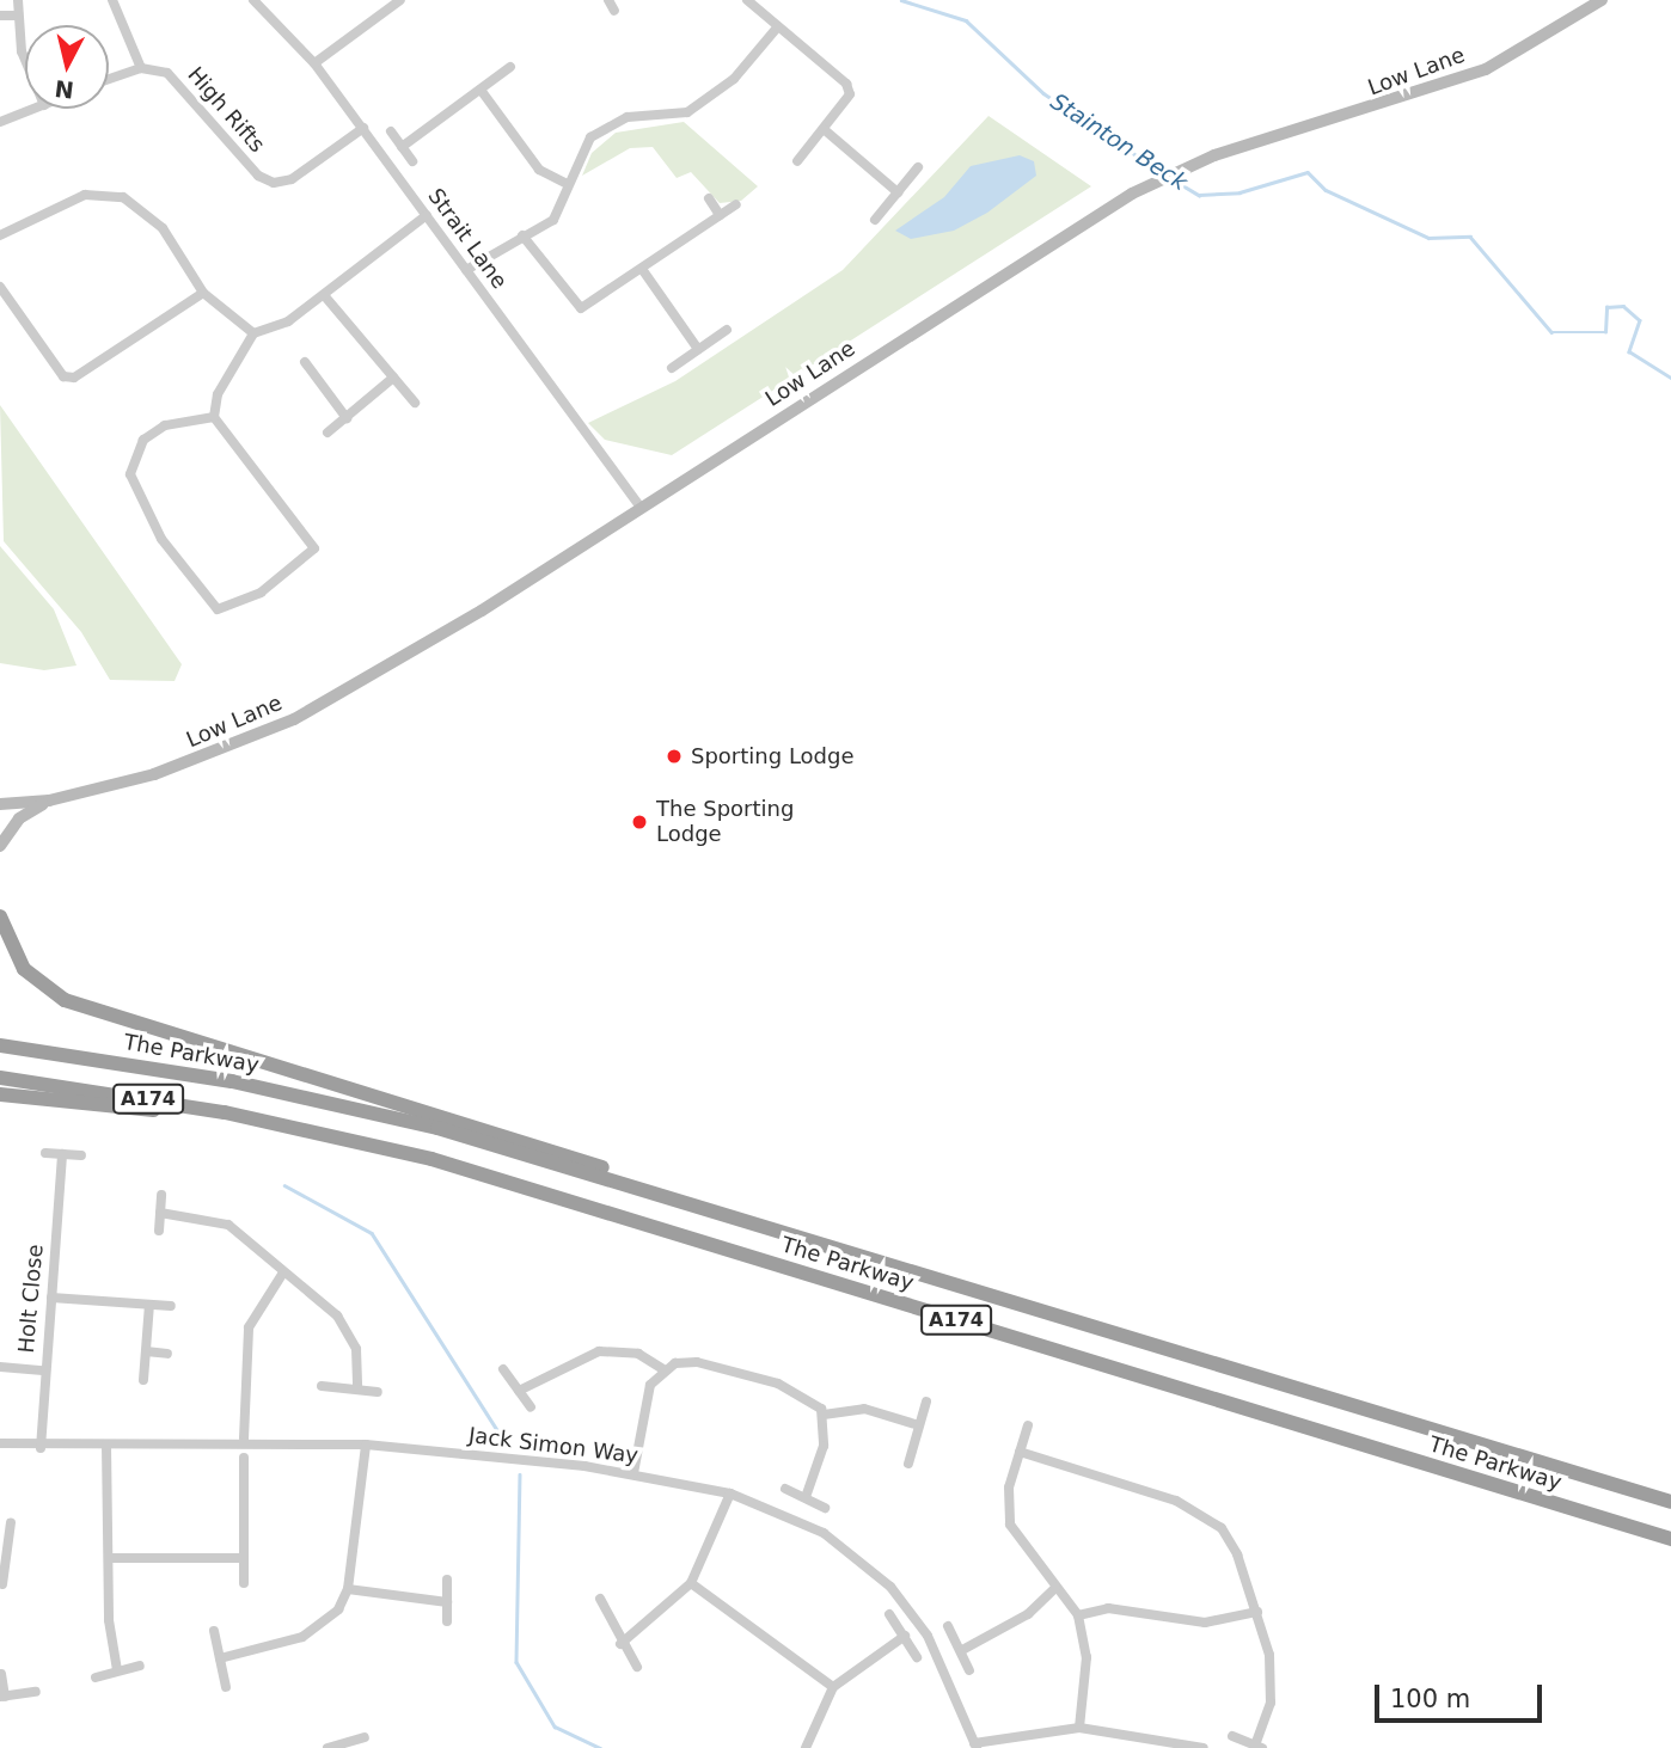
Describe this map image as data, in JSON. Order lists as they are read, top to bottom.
{
  "streets": {
    "highway": ["The Parkway", "A174"],
    "main road": ["Low Lane"],
    "street": [
      "High Rifts",
      "Strait Lane",
      "Holt Close",
      "Jack Simon Way"
    ]
  },
  "crossings": [
    ["Low Lane", "Strait Lane"],
    ["High Rifts", "Strait Lane"],
    ["Holt Close", "Jack Simon Way"]
  ],
  "water": ["Stainton Beck"],
  "places": ["Sporting Lodge", "The Sporting Lodge"],
  "scale_bar": "100 m",
  "north": "bottom"
}
